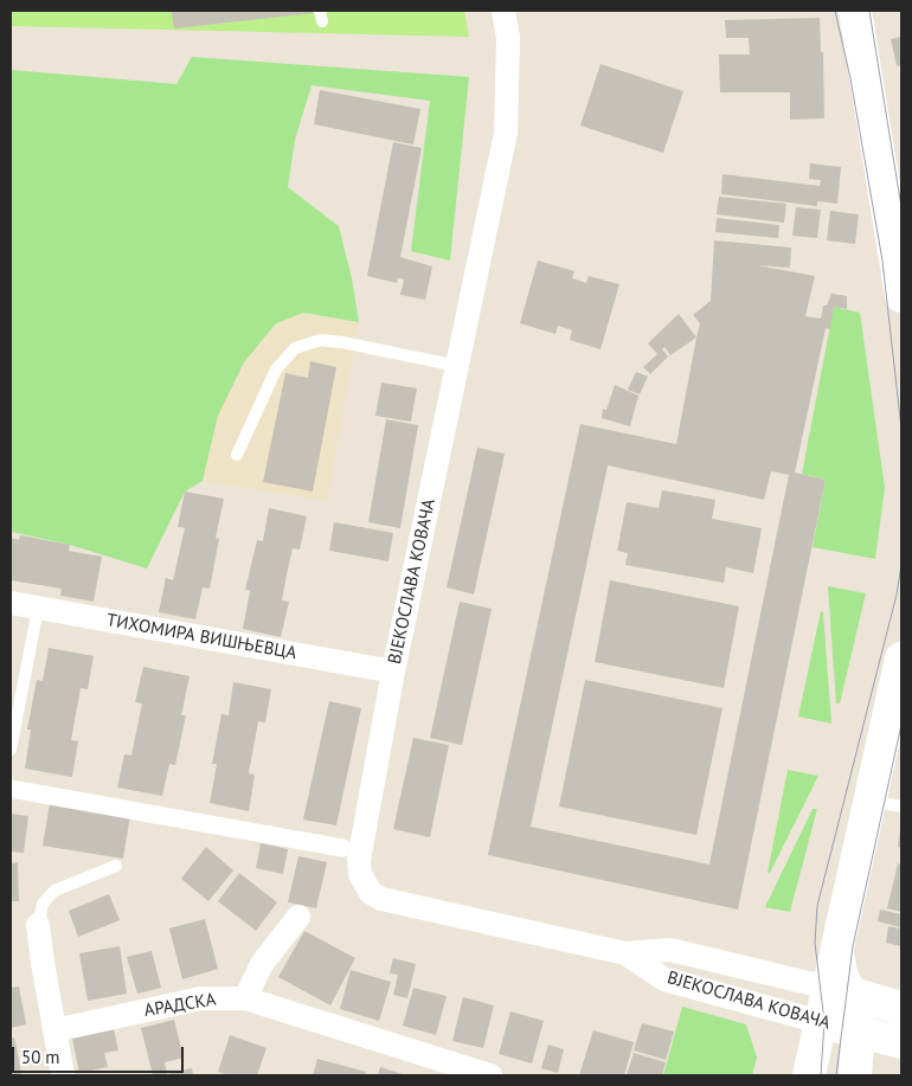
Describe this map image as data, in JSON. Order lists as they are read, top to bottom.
{
  "streets": {
    "street": ["ВЈЕКОСЛАВА КОВАЧА", "ТИХОМИРА ВИШЊЕВЦА", "АРАДСКА"]
  },
  "crossings": [
    ["ВЈЕКОСЛАВА КОВАЧА", "ТИХОМИРА ВИШЊЕВЦА"]
  ],
  "scale_bar": "50 m"
}
